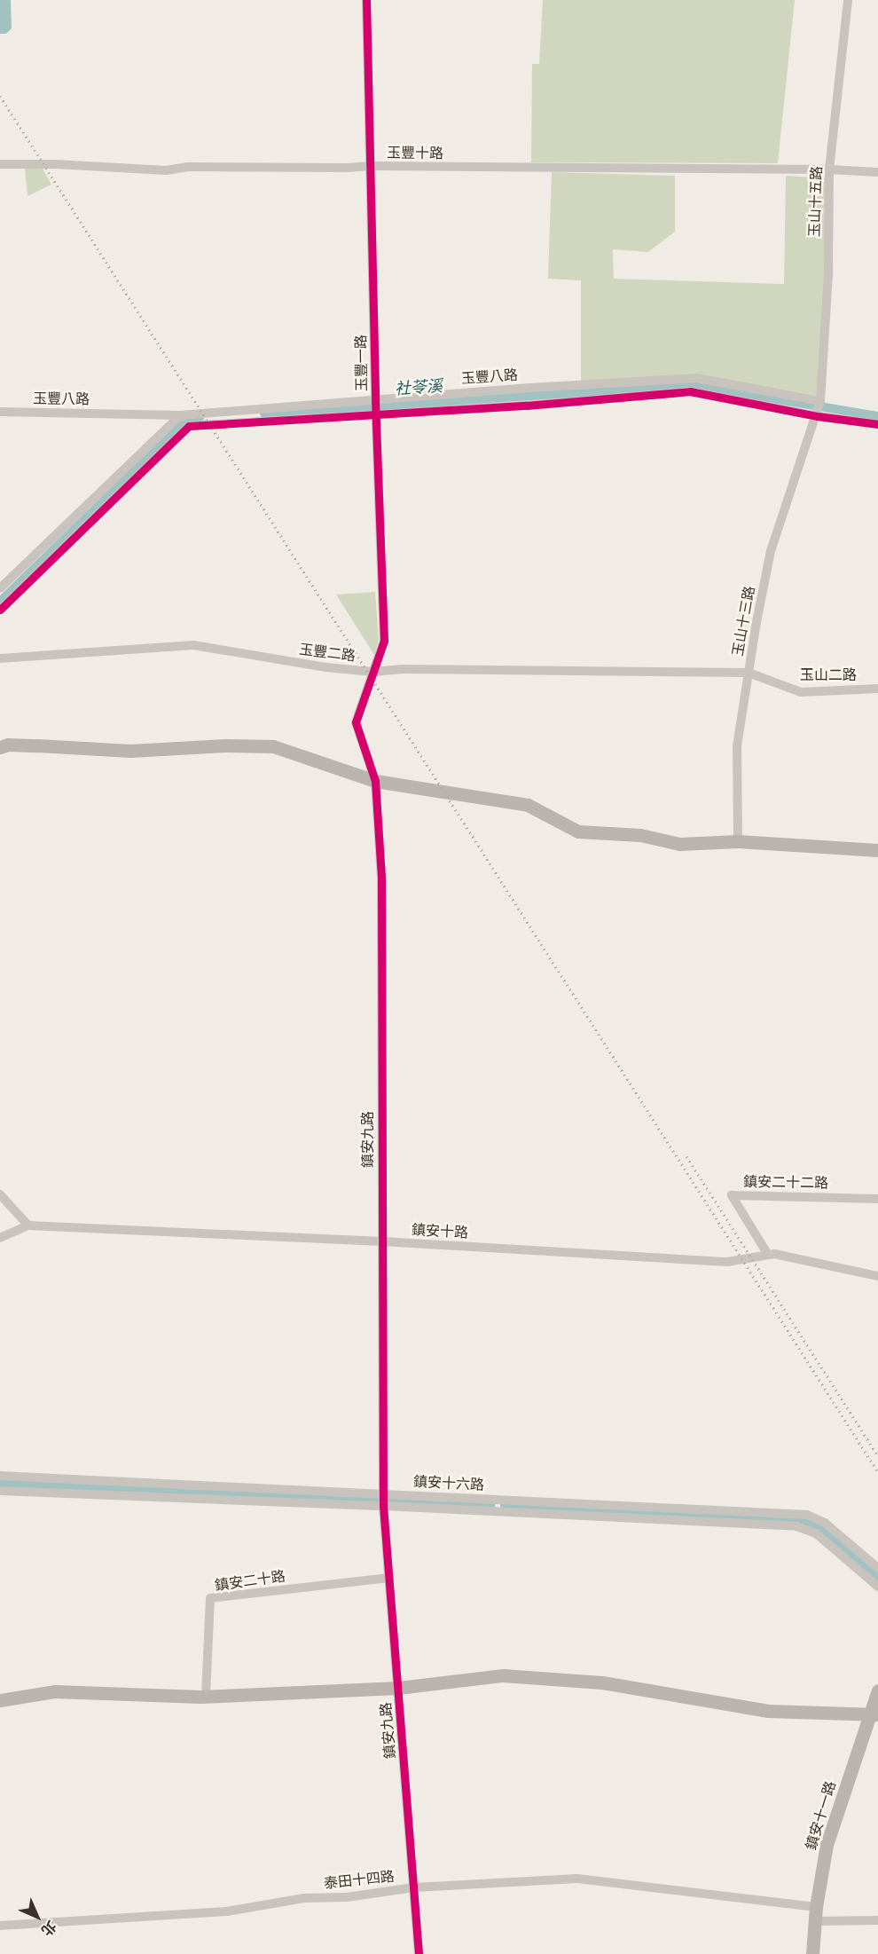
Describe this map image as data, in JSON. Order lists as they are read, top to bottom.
{
  "streets": {
    "street": [
      "玉豐十路",
      "玉山十五路",
      "玉豐一路",
      "玉豐八路",
      "玉山十三路",
      "玉豐二路",
      "玉山二路",
      "鎮安九路",
      "鎮安二十二路",
      "鎮安十路",
      "鎮安十六路",
      "鎮安二十路",
      "鎮安十一路",
      "泰田十四路"
    ]
  },
  "crossings": [
    ["玉豐十路", "玉山十五路"],
    ["玉豐十路", "玉豐一路"],
    ["玉山十五路", "玉豐八路"],
    ["玉山十五路", "玉山十三路"],
    ["玉豐一路", "玉豐八路"],
    ["玉豐一路", "玉豐二路"],
    ["玉豐一路", "鎮安九路"],
    ["玉豐八路", "玉山十三路"],
    ["玉山十三路", "玉豐二路"],
    ["玉山十三路", "玉山二路"],
    ["玉豐二路", "玉山二路"],
    ["鎮安九路", "鎮安十路"],
    ["鎮安九路", "鎮安十六路"],
    ["鎮安九路", "鎮安二十路"],
    ["鎮安九路", "泰田十四路"],
    ["鎮安二十二路", "鎮安十路"],
    ["鎮安十一路", "泰田十四路"]
  ],
  "water": ["社苓溪"],
  "north": "bottom right"
}
